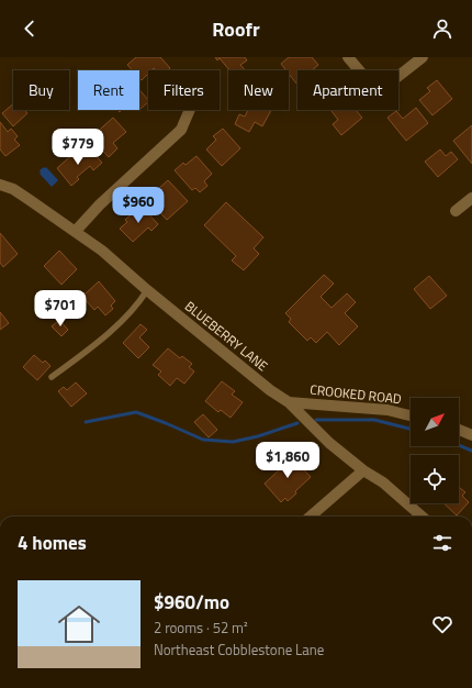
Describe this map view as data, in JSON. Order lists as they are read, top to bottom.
{
  "streets": {
    "street": ["BLUEBERRY LANE", "CROOKED ROAD"]
  },
  "crossings": [
    ["BLUEBERRY LANE", "CROOKED ROAD"]
  ],
  "north": "top right",
  "page": {
    "header": "Roofr",
    "chip": [
      "Buy",
      "Rent",
      "Filters",
      "New",
      "Apartment"
    ],
    "price": [
      "$779",
      "$960",
      "$701",
      "$1,860"
    ],
    "heading": "4 homes",
    "list": [
      {
        "name": "$960/mo",
        "note": "2 rooms · 52 m² · Northeast Cobblestone Lane"
      }
    ]
  }
}
